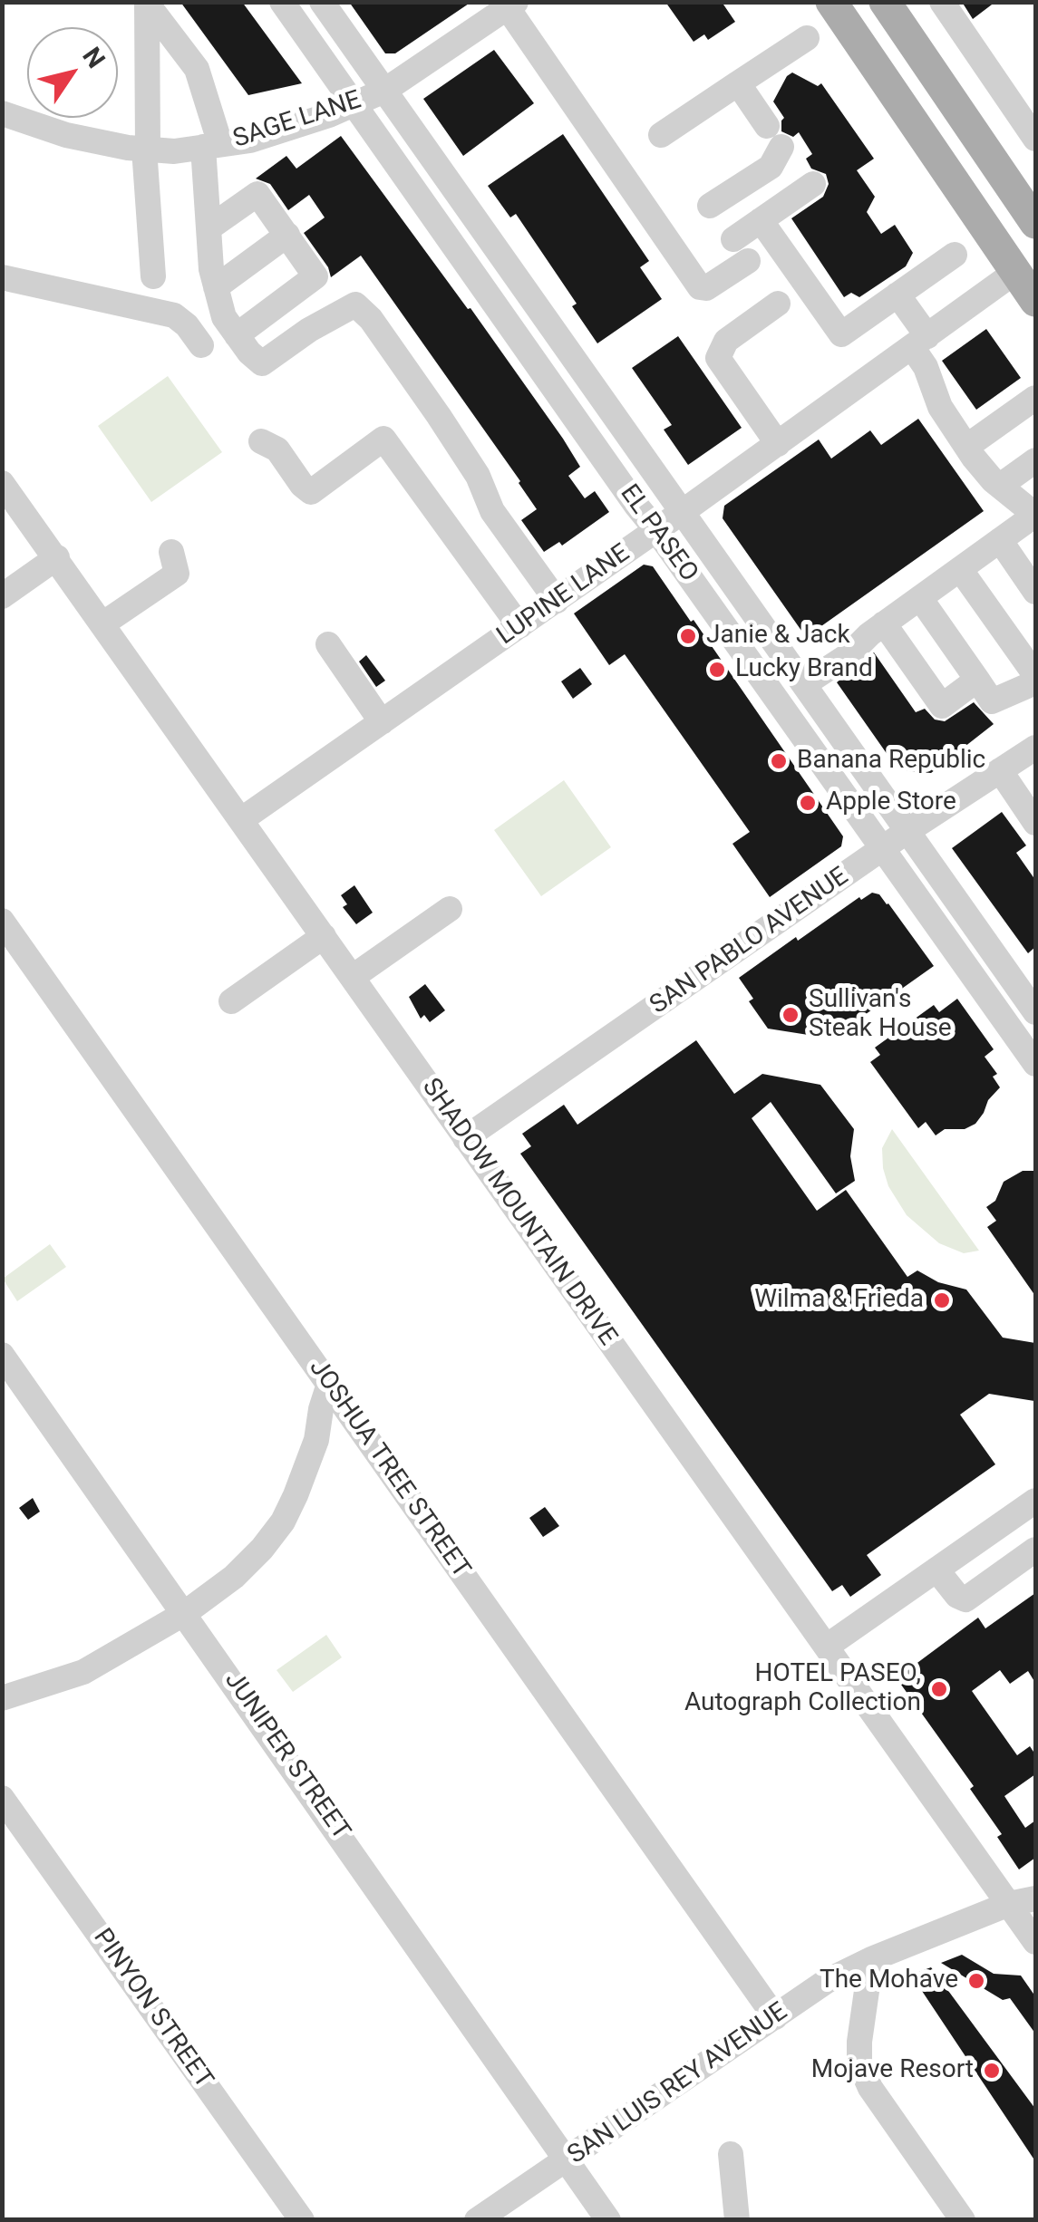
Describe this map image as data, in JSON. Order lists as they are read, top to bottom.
{
  "streets": {
    "street": [
      "SAGE LANE",
      "EL PASEO",
      "LUPINE LANE",
      "SAN PABLO AVENUE",
      "SHADOW MOUNTAIN DRIVE",
      "JOSHUA TREE STREET",
      "JUNIPER STREET",
      "PINYON STREET",
      "SAN LUIS REY AVENUE"
    ]
  },
  "crossings": [
    ["SAGE LANE", "EL PASEO"],
    ["EL PASEO", "LUPINE LANE"],
    ["EL PASEO", "SAN PABLO AVENUE"],
    ["LUPINE LANE", "SHADOW MOUNTAIN DRIVE"],
    ["SAN PABLO AVENUE", "SHADOW MOUNTAIN DRIVE"],
    ["SHADOW MOUNTAIN DRIVE", "SAN LUIS REY AVENUE"],
    ["JOSHUA TREE STREET", "SAN LUIS REY AVENUE"],
    ["JUNIPER STREET", "SAN LUIS REY AVENUE"]
  ],
  "places": [
    "Janie & Jack",
    "Lucky Brand",
    "Banana Republic",
    "Apple Store",
    "Sullivan's Steak House",
    "Wilma & Frieda",
    "HOTEL PASEO, Autograph Collection",
    "The Mohave",
    "Mojave Resort"
  ],
  "north": "top right"
}
